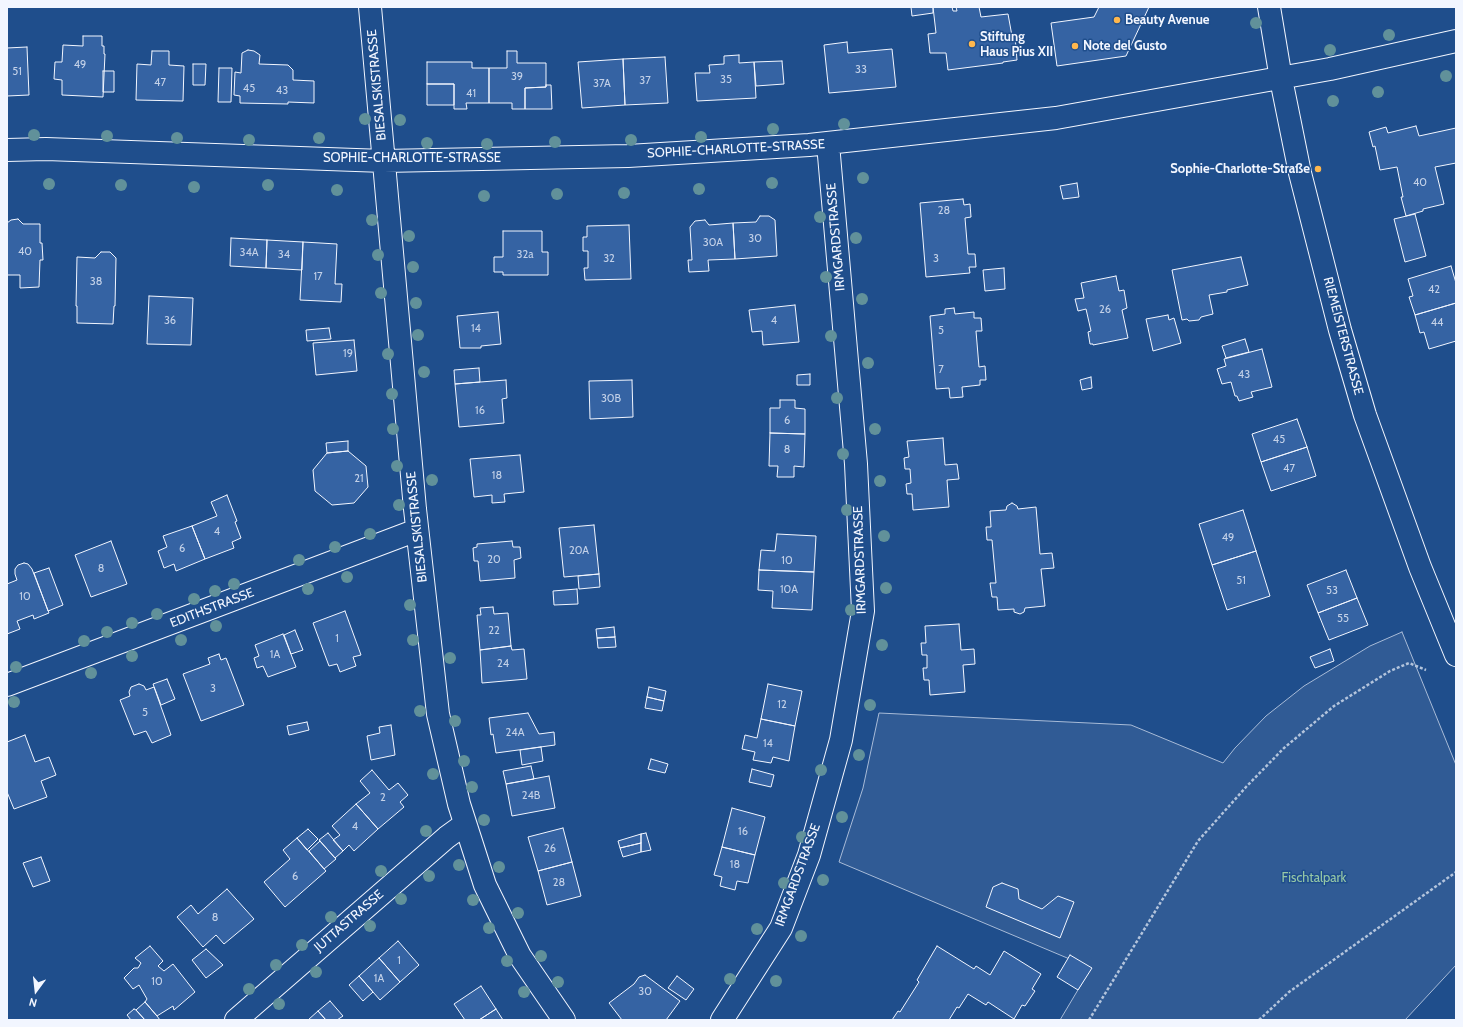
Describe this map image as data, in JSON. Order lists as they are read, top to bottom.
{
  "streets": {
    "street": [
      "BIESALSKISTRASSE",
      "SOPHIE-CHARLOTTE-STRASSE",
      "IRMGARDSTRASSE",
      "RIEMEISTERSTRASSE",
      "EDITHSTRASSE",
      "JUTTASTRASSE"
    ]
  },
  "crossings": [
    ["BIESALSKISTRASSE", "SOPHIE-CHARLOTTE-STRASSE"],
    ["BIESALSKISTRASSE", "EDITHSTRASSE"],
    ["BIESALSKISTRASSE", "JUTTASTRASSE"],
    ["SOPHIE-CHARLOTTE-STRASSE", "IRMGARDSTRASSE"],
    ["SOPHIE-CHARLOTTE-STRASSE", "RIEMEISTERSTRASSE"]
  ],
  "parks": ["Fischtalpark"],
  "places": [
    "Beauty Avenue",
    "Stiftung Haus Pius XII",
    "Note del Gusto",
    "Sophie-Charlotte-Straße"
  ],
  "house_numbers": [
    "49",
    "33",
    "51",
    "39",
    "35",
    "37",
    "47",
    "37A",
    "45",
    "43",
    "41",
    "40",
    "28",
    "30",
    "30A",
    "40",
    "34A",
    "34",
    "32a",
    "32",
    "3",
    "17",
    "38",
    "42",
    "26",
    "36",
    "4",
    "44",
    "14",
    "5",
    "19",
    "7",
    "43",
    "30B",
    "16",
    "6",
    "45",
    "8",
    "47",
    "18",
    "21",
    "4",
    "49",
    "6",
    "20A",
    "20",
    "10",
    "8",
    "51",
    "10A",
    "53",
    "10",
    "55",
    "22",
    "1",
    "1A",
    "24",
    "3",
    "12",
    "5",
    "24A",
    "14",
    "24B",
    "2",
    "4",
    "16",
    "26",
    "18",
    "6",
    "28",
    "8",
    "1",
    "1A",
    "10",
    "30"
  ],
  "north": "bottom"
}
